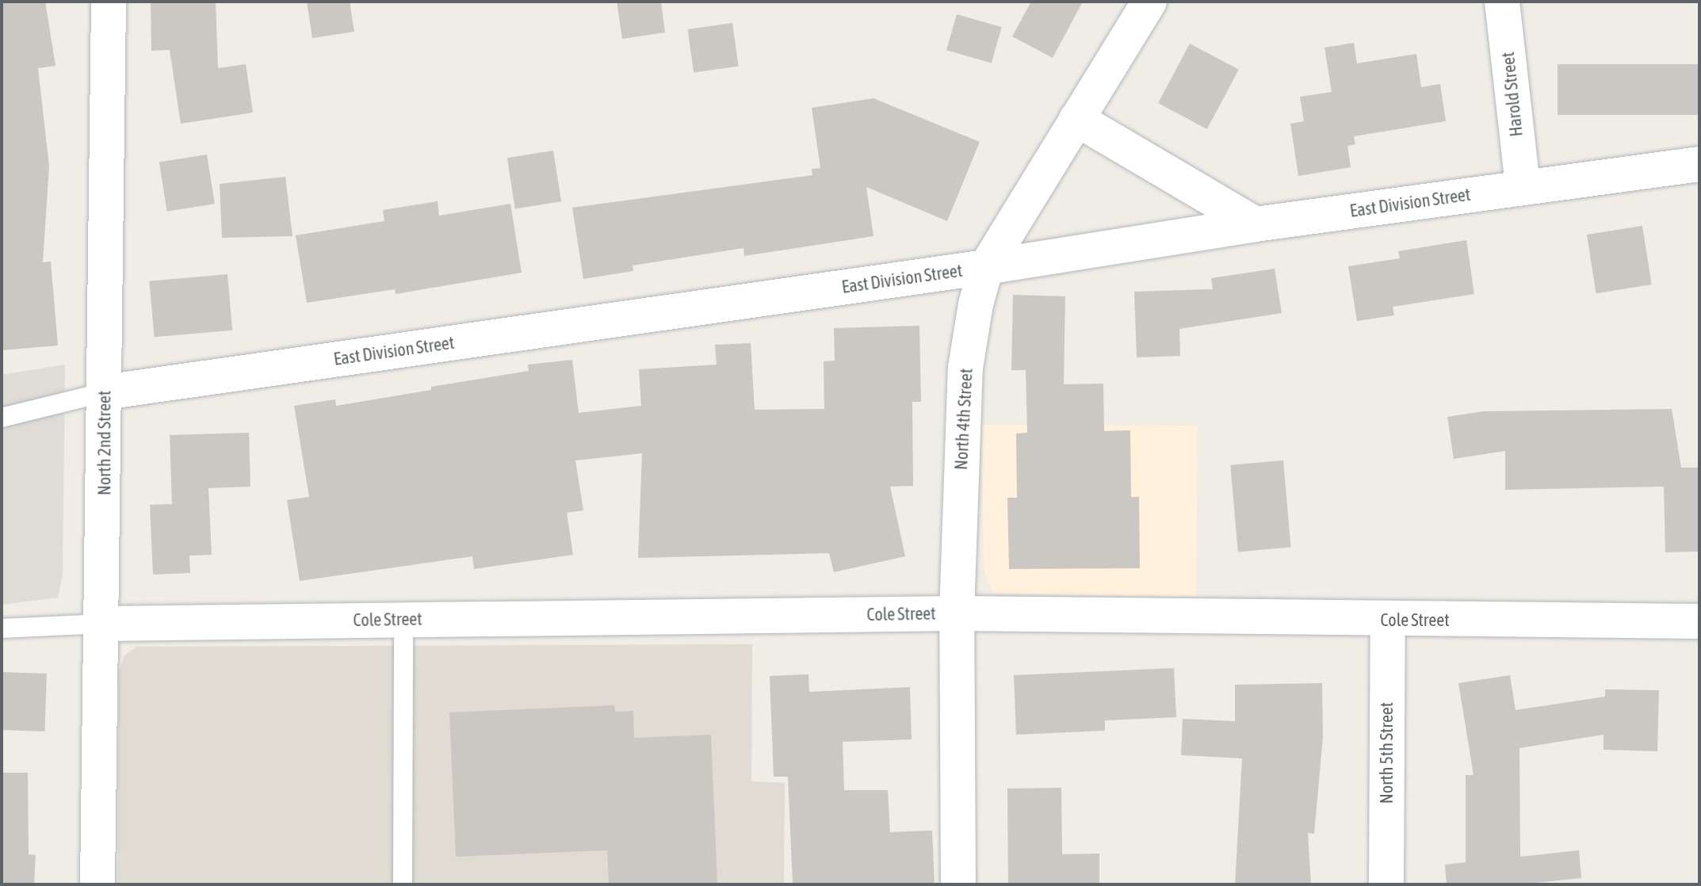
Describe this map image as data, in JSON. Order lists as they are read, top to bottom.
{
  "streets": {
    "street": [
      "Harold Street",
      "East Division Street",
      "North 4th Street",
      "North 2nd Street",
      "Cole Street",
      "North 5th Street"
    ]
  },
  "crossings": [
    ["Harold Street", "East Division Street"],
    ["East Division Street", "North 4th Street"],
    ["East Division Street", "North 2nd Street"],
    ["North 4th Street", "Cole Street"],
    ["North 2nd Street", "Cole Street"],
    ["Cole Street", "North 5th Street"]
  ]
}
